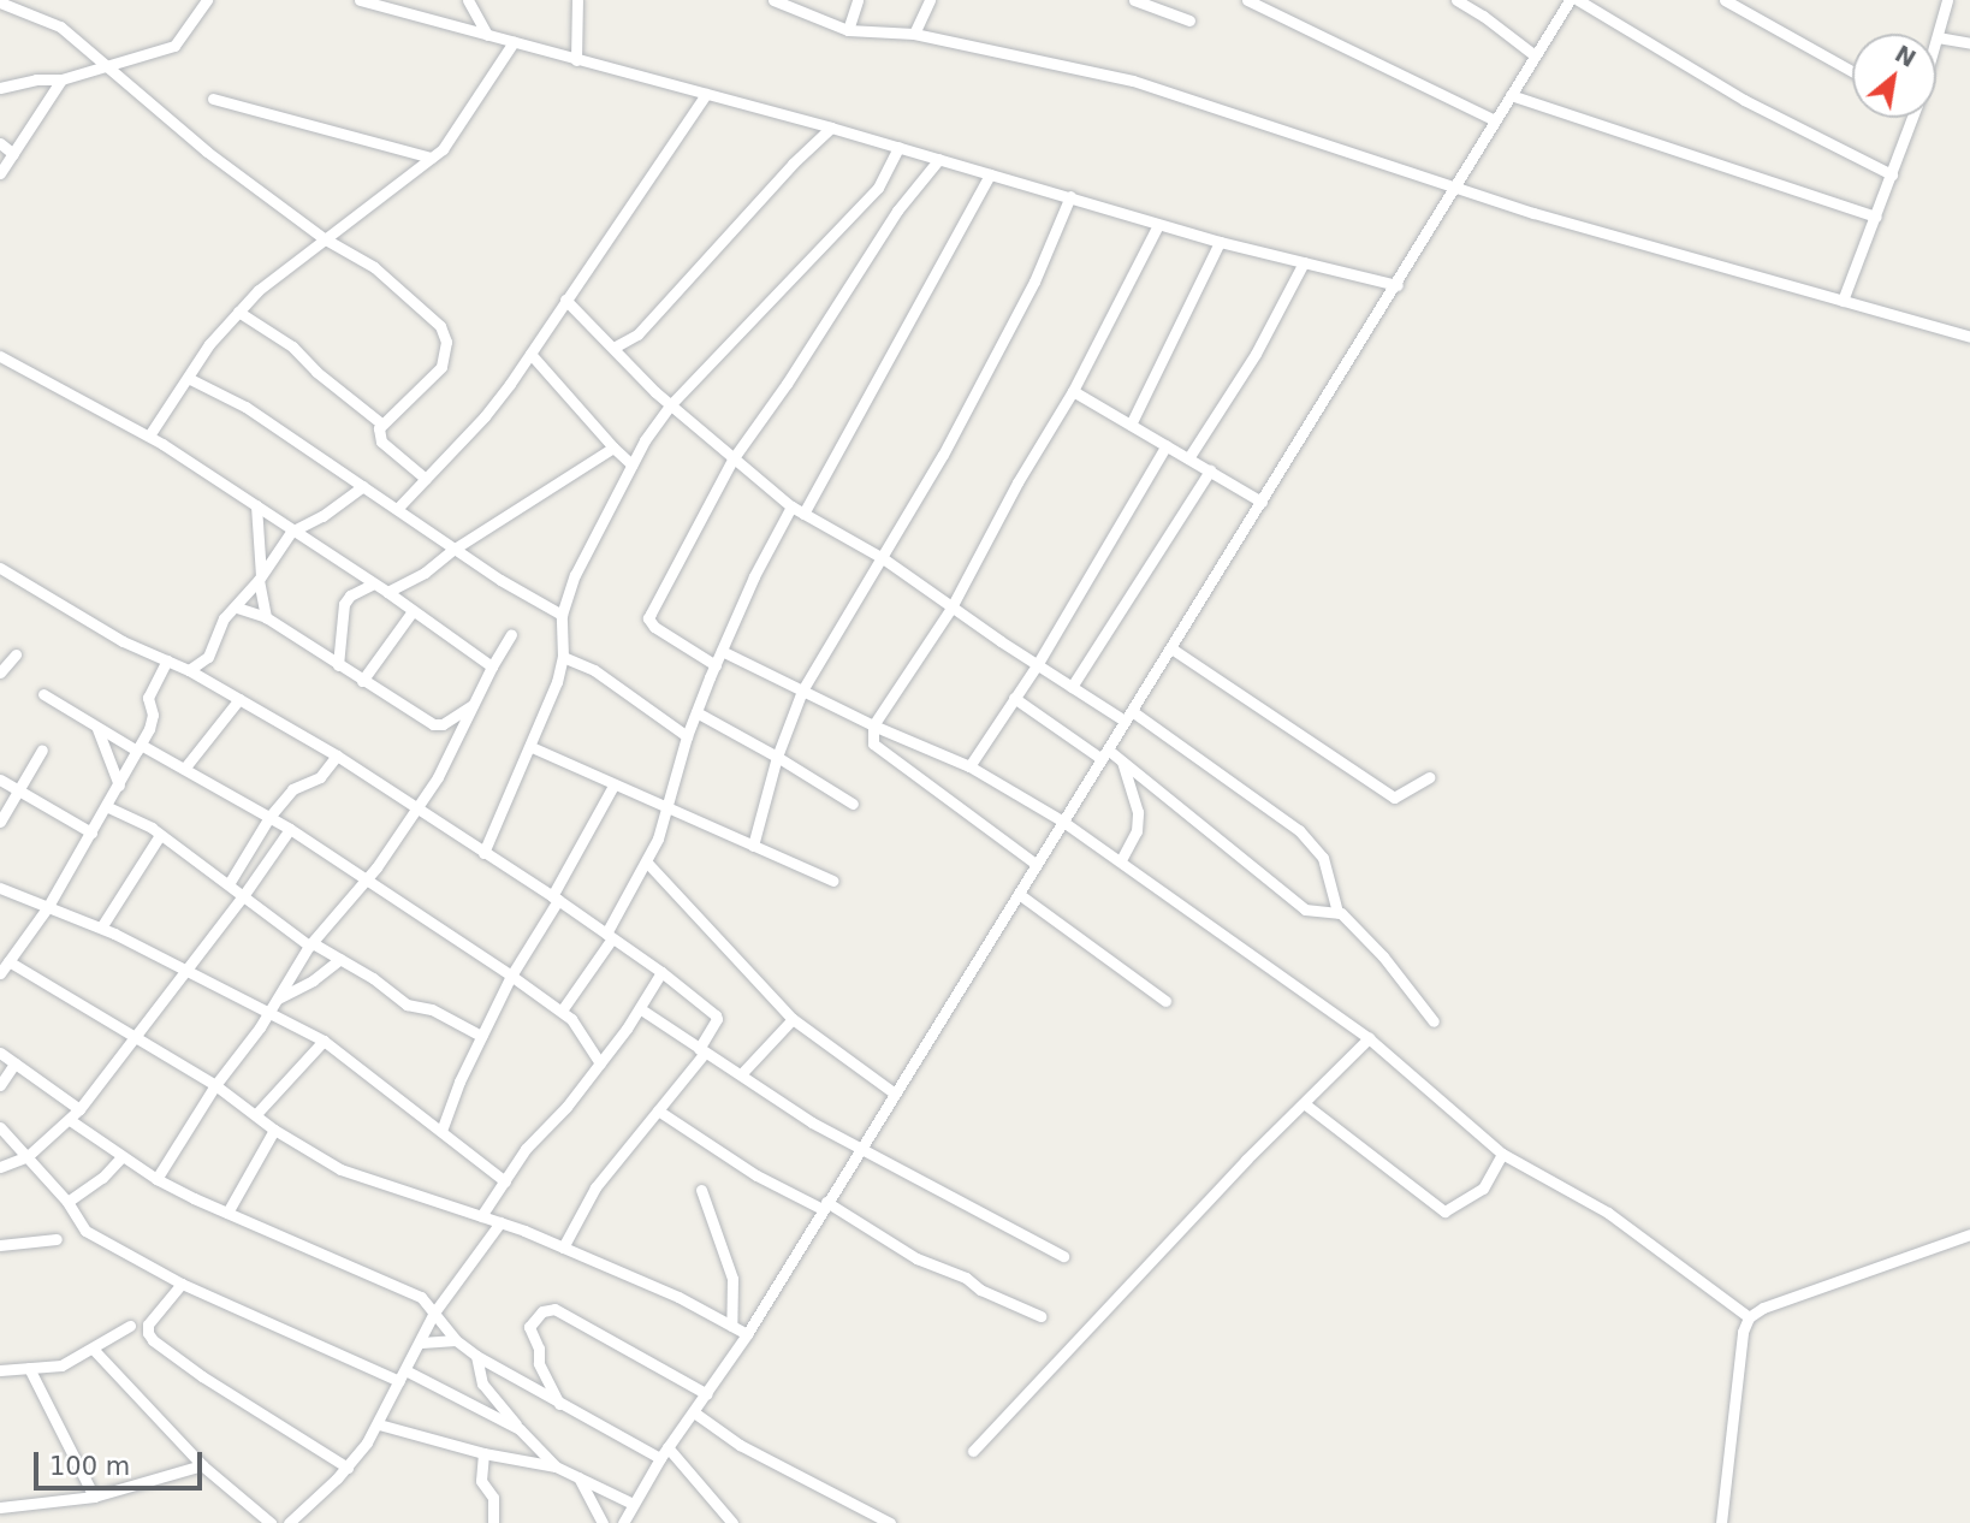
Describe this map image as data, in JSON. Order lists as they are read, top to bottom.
{
  "scale_bar": "100 m",
  "north": "top right"
}
